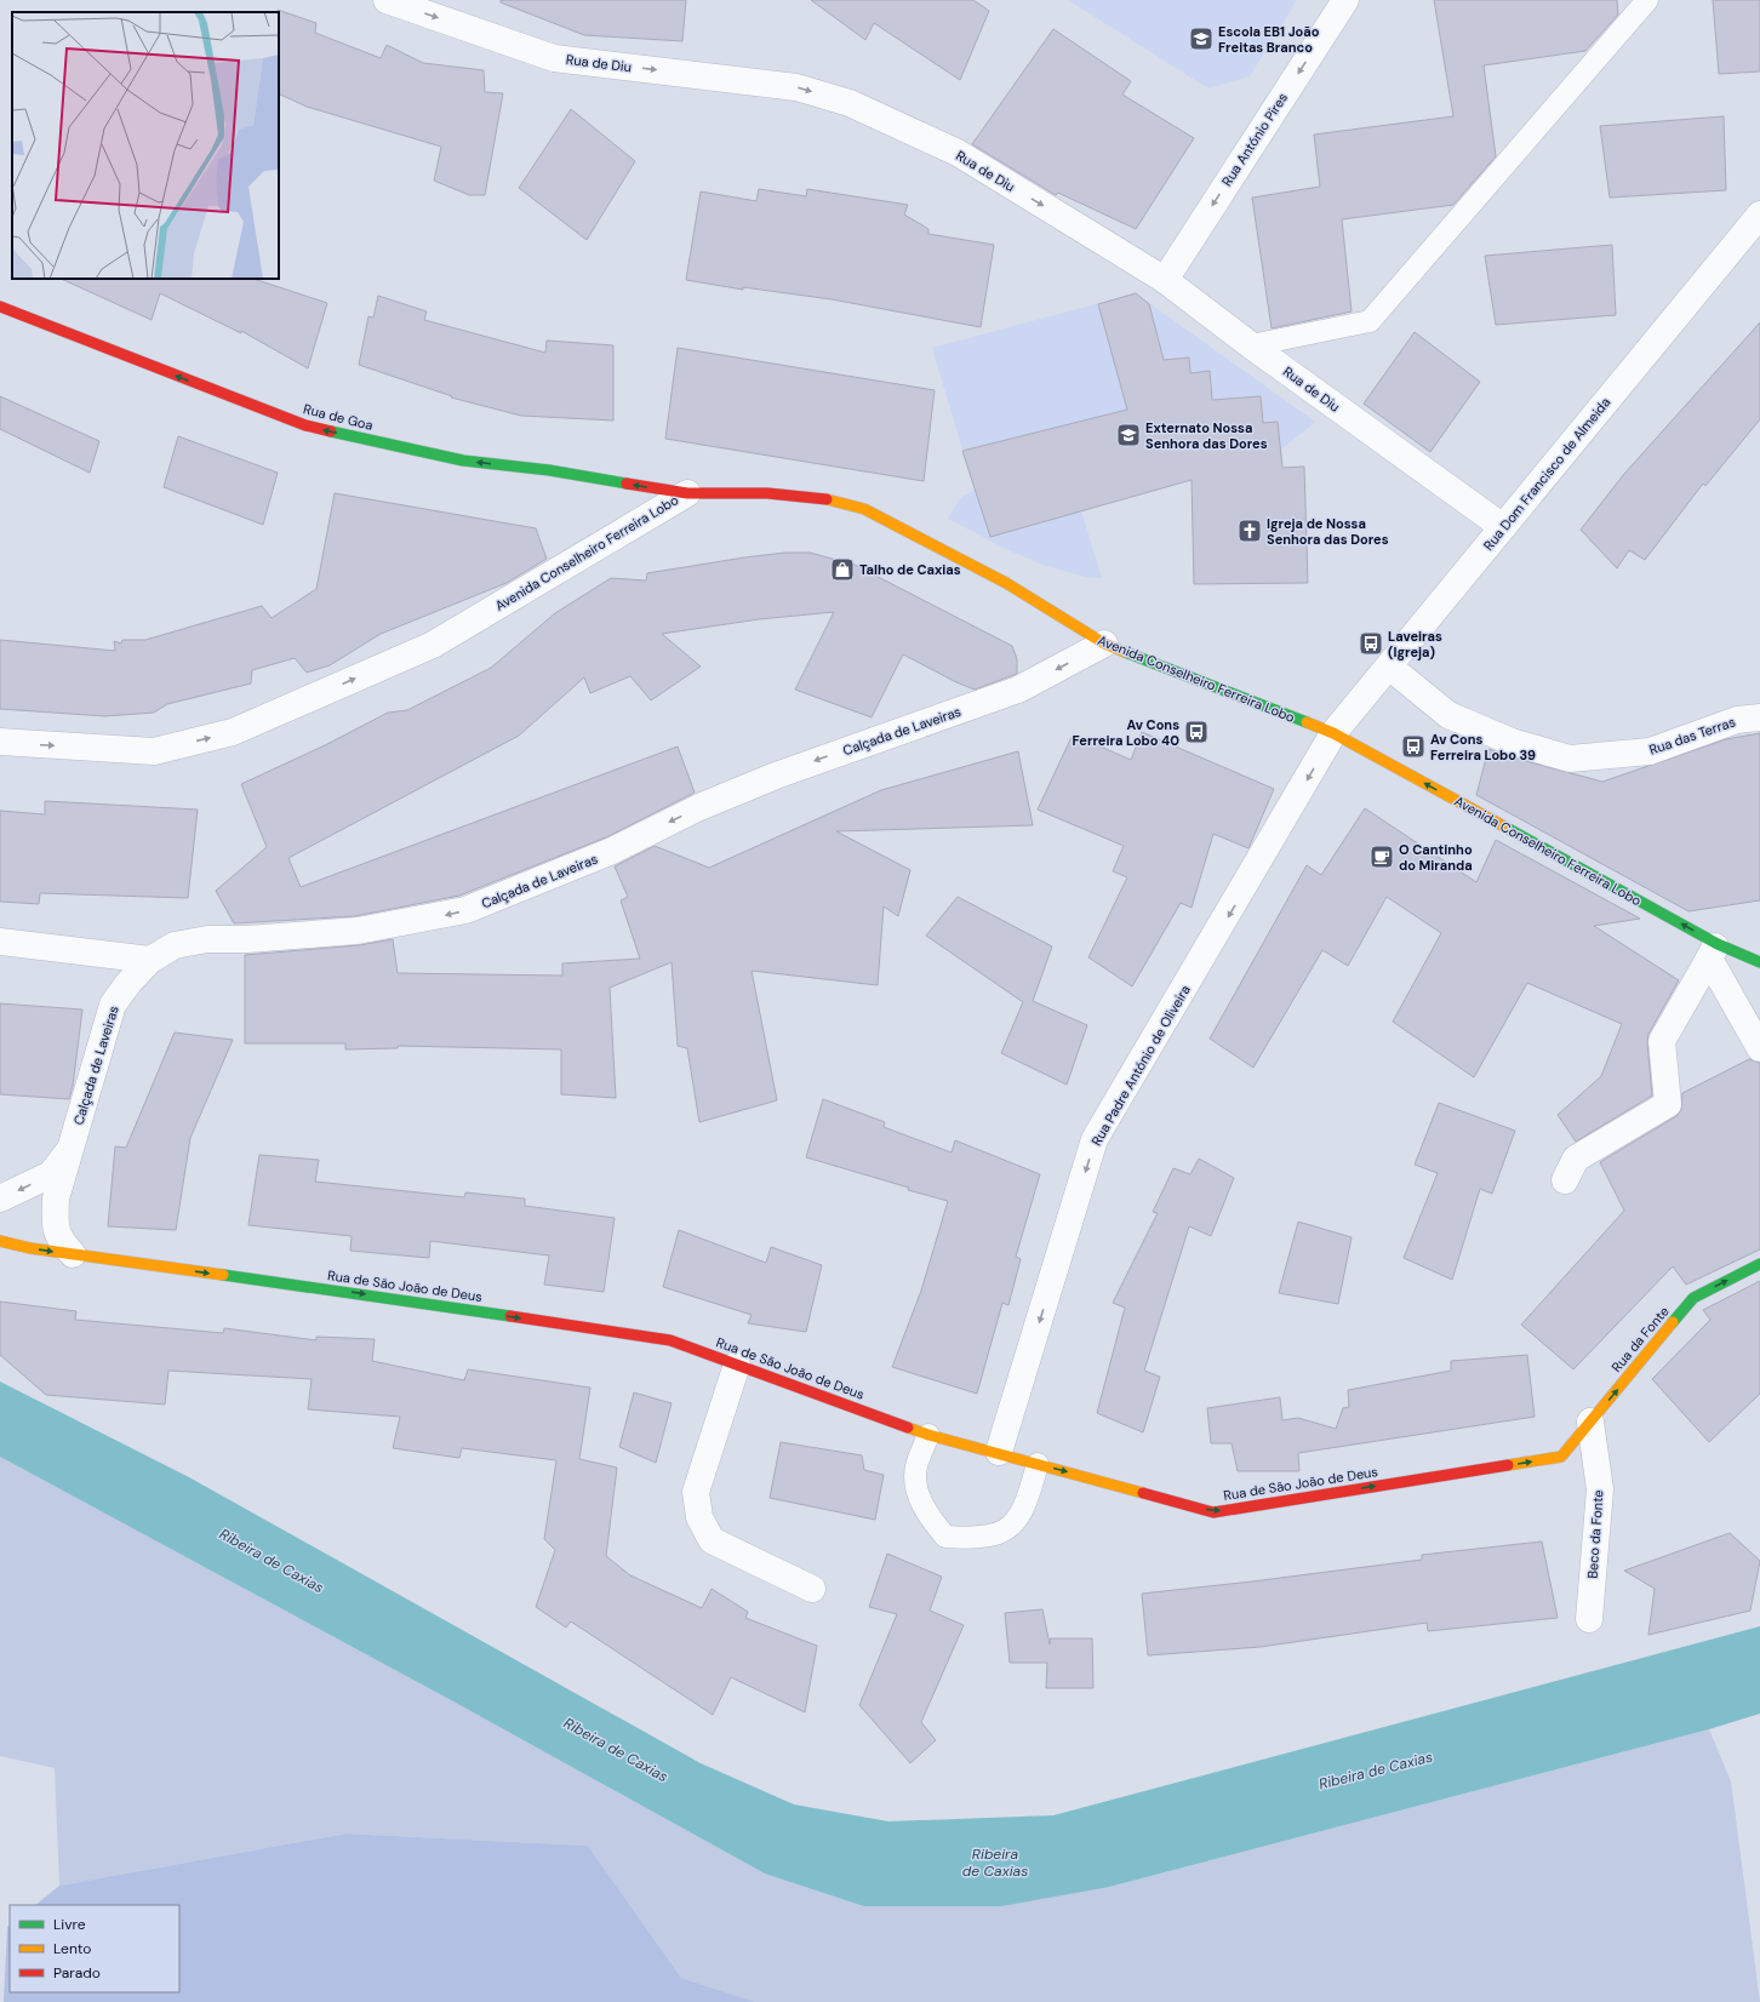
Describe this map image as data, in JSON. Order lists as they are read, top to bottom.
{
  "streets": {
    "street": [
      "Rua de Diu",
      "Rua António Pires",
      "Rua de Goa",
      "Rua Dom Francisco de Almeida",
      "Avenida Conselheiro Ferreira Lobo",
      "Calçada de Laveiras",
      "Rua das Terras",
      "Rua Padre António de Oliveira",
      "Rua de São João de Deus",
      "Rua da Fonte",
      "Beco da Fonte"
    ]
  },
  "crossings": [
    ["Rua de Diu", "Rua António Pires"],
    ["Rua de Diu", "Rua Dom Francisco de Almeida"],
    ["Rua de Goa", "Avenida Conselheiro Ferreira Lobo"],
    ["Rua Dom Francisco de Almeida", "Avenida Conselheiro Ferreira Lobo"],
    ["Rua Dom Francisco de Almeida", "Rua das Terras"],
    ["Rua Dom Francisco de Almeida", "Rua Padre António de Oliveira"],
    ["Avenida Conselheiro Ferreira Lobo", "Calçada de Laveiras"],
    ["Avenida Conselheiro Ferreira Lobo", "Rua Padre António de Oliveira"],
    ["Calçada de Laveiras", "Rua de São João de Deus"],
    ["Rua Padre António de Oliveira", "Rua de São João de Deus"],
    ["Rua de São João de Deus", "Rua da Fonte"],
    ["Rua da Fonte", "Beco da Fonte"]
  ],
  "one_way": [
    "Rua de Diu",
    "Rua António Pires",
    "Rua de Goa",
    "Calçada de Laveiras",
    "Rua Padre António de Oliveira",
    "Rua de São João de Deus",
    "Rua da Fonte"
  ],
  "water": ["Ribeira de Caxias"],
  "places": {
    "school or university": ["Escola EB1 João Freitas Branco", "Externato Nossa Senhora das Dores"],
    "church": ["Igreja de Nossa Senhora das Dores"],
    "shop": ["Talho de Caxias"],
    "bus stop": ["Laveiras (Igreja)", "Av Cons Ferreira Lobo 40", "Av Cons Ferreira Lobo 39"],
    "cafe": ["O Cantinho do Miranda"]
  },
  "legend": ["Livre", "Lento", "Parado"]
}
